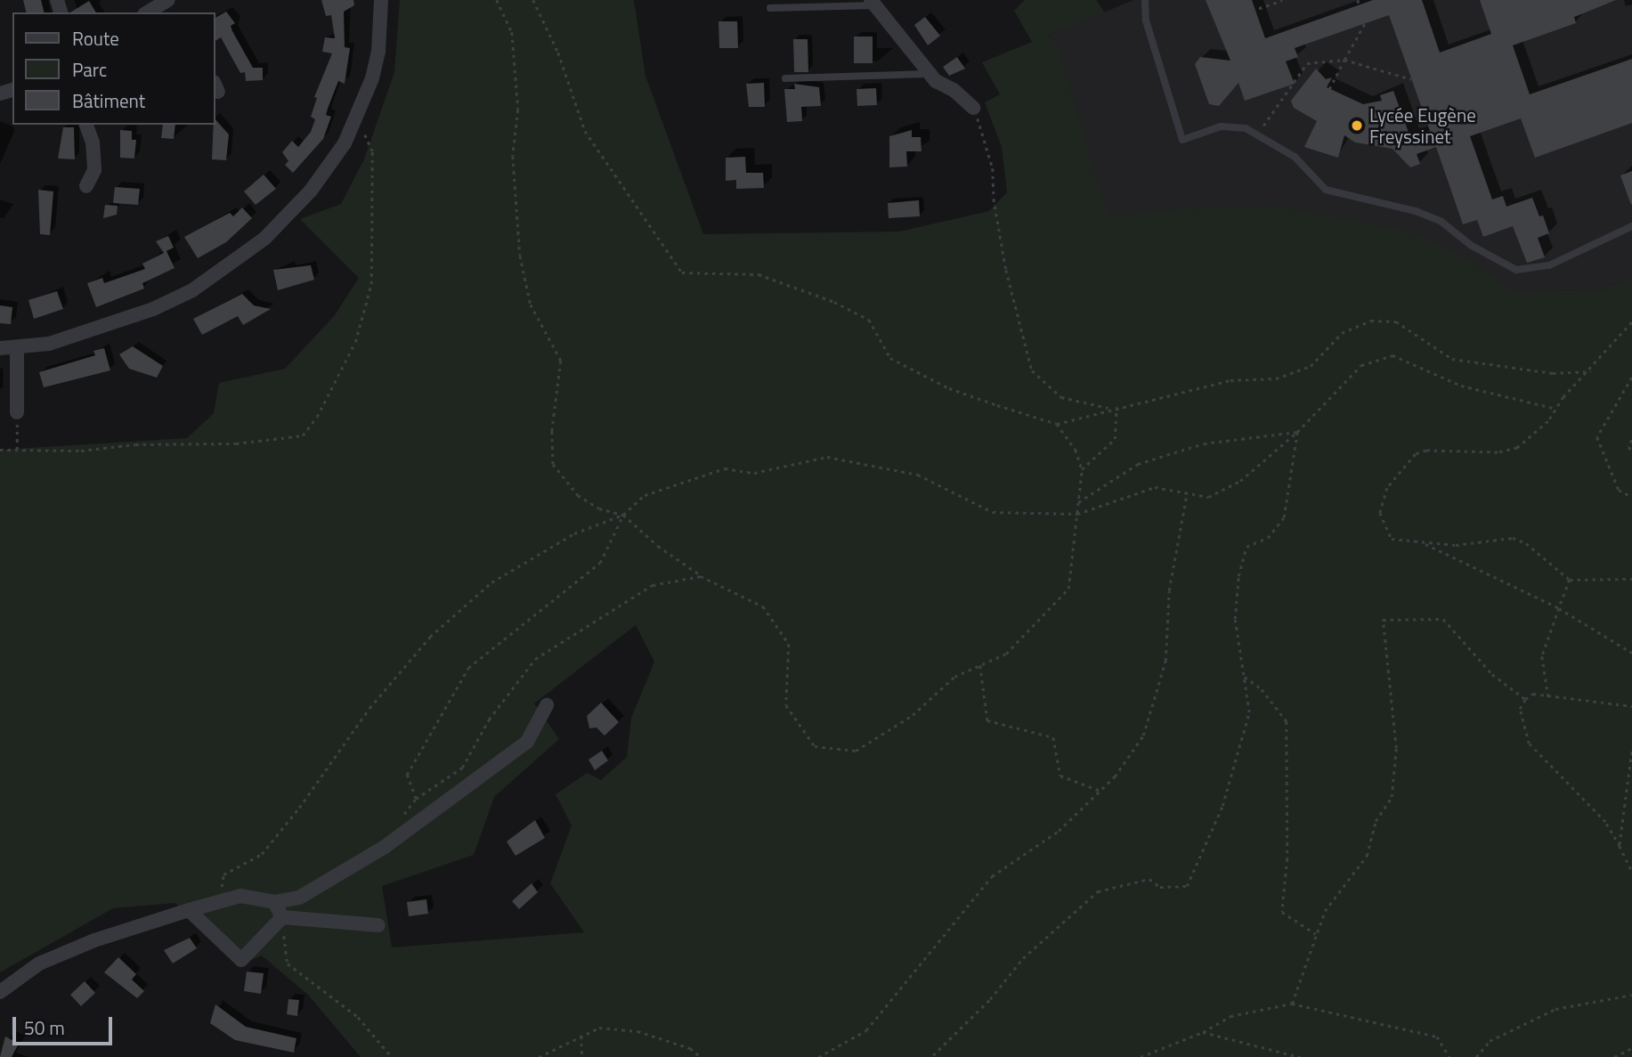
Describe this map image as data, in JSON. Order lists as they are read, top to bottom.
{
  "places": ["Lycée Eugène Freyssinet"],
  "legend": ["Route", "Parc", "Bâtiment"],
  "scale_bar": "50 m"
}
